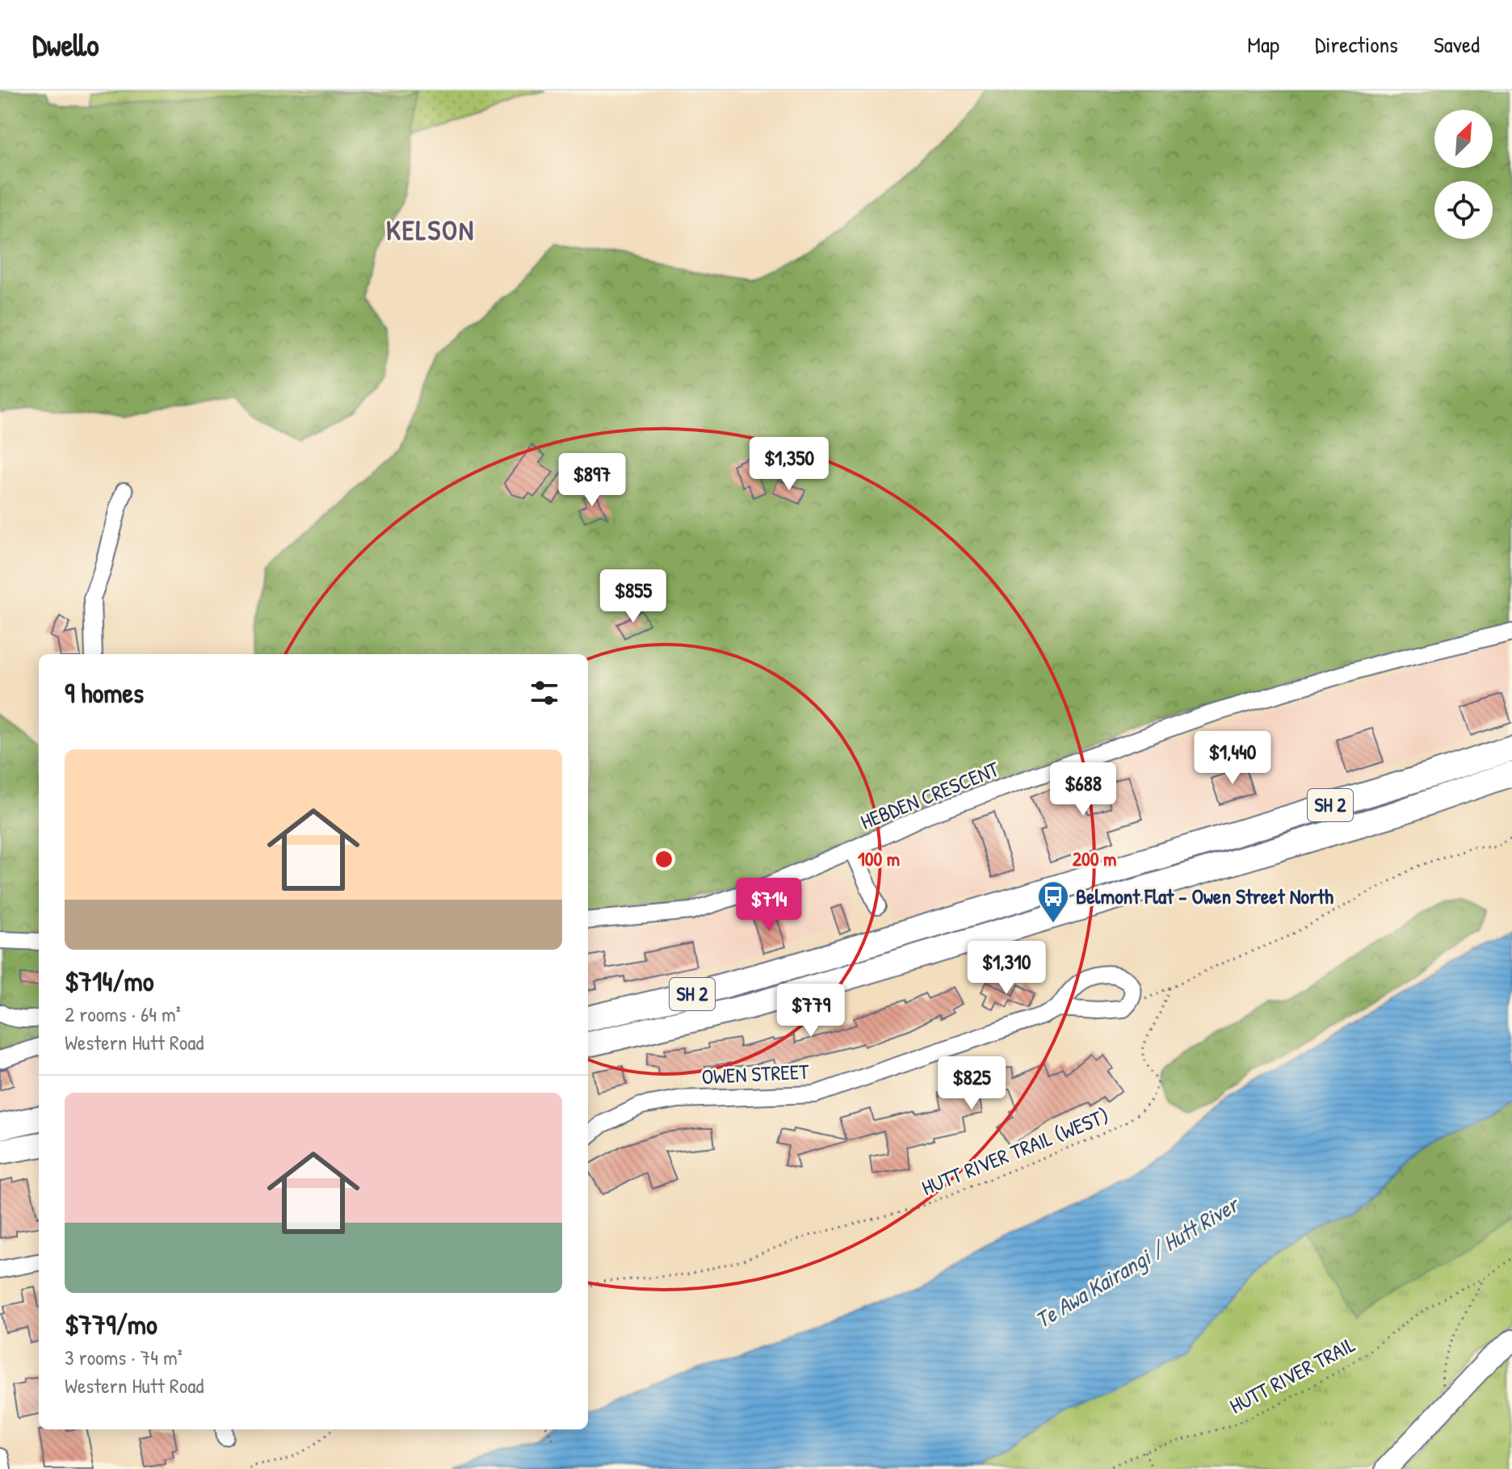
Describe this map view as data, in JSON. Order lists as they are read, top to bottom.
{
  "streets": {
    "highway": ["SH 2"],
    "street": ["HEBDEN CRESCENT", "OWEN STREET"],
    "path": ["HUTT RIVER TRAIL (WEST)", "HUTT RIVER TRAIL"]
  },
  "districts": ["KELSON"],
  "water": ["Te Awa Kairangi / Hutt River"],
  "places": {
    "bus stop": ["Belmont Flat - Owen Street North"]
  },
  "north": "top right",
  "page": {
    "header": "Dwello",
    "nav": ["Map", "Directions", "Saved"],
    "price": [
      "$1,350",
      "$897",
      "$855",
      "$1,440",
      "$688",
      "$714",
      "$1,310",
      "$779",
      "$825"
    ],
    "heading": "9 homes",
    "list": [
      {
        "name": "$714/mo",
        "note": "2 rooms · 64 m² · Western Hutt Road"
      },
      {
        "name": "$779/mo",
        "note": "3 rooms · 74 m² · Western Hutt Road"
      }
    ]
  },
  "rings": ["100 m", "200 m"]
}
